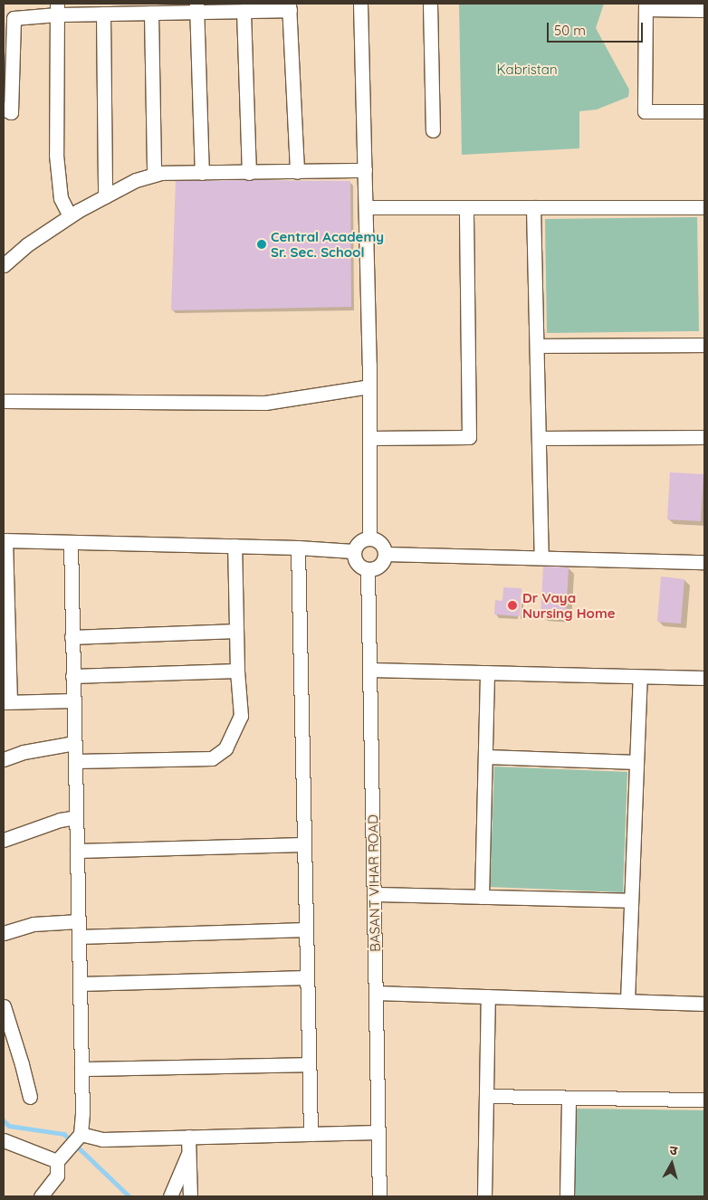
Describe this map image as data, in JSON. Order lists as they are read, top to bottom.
{
  "streets": {
    "street": ["BASANT VIHAR ROAD"]
  },
  "parks": ["Kabristan"],
  "places": ["Central Academy Sr. Sec. School", "Dr Vaya Nursing Home"],
  "scale_bar": "50 m",
  "north": "top"
}
